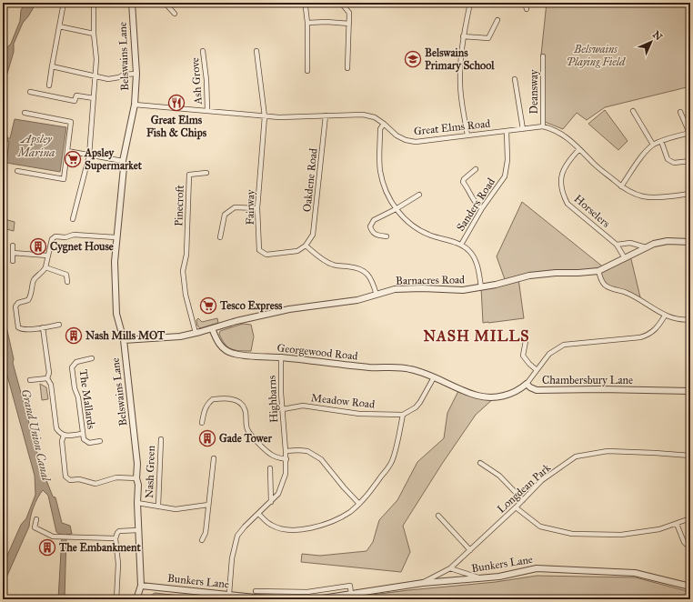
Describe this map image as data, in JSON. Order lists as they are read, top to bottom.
{
  "streets": {
    "street": [
      "Belswains Lane",
      "Ash Grove",
      "Deansway",
      "Great Elms Road",
      "Oakdene Road",
      "Sanders Road",
      "Pinecroft",
      "Fairway",
      "Horselers",
      "Barnacres Road",
      "Georgewood Road",
      "Chambersbury Lane",
      "The Mallards",
      "Highbarns",
      "Meadow Road",
      "Nash Green",
      "Longdean Park",
      "Bunkers Lane"
    ]
  },
  "crossings": [
    ["Belswains Lane", "Great Elms Road"],
    ["Belswains Lane", "Barnacres Road"],
    ["Belswains Lane", "Bunkers Lane"],
    ["Ash Grove", "Great Elms Road"],
    ["Deansway", "Great Elms Road"],
    ["Great Elms Road", "Oakdene Road"],
    ["Great Elms Road", "Sanders Road"],
    ["Great Elms Road", "Fairway"],
    ["Great Elms Road", "Horselers"],
    ["Oakdene Road", "Fairway"],
    ["Pinecroft", "Barnacres Road"],
    ["Horselers", "Barnacres Road"],
    ["Barnacres Road", "Georgewood Road"],
    ["Georgewood Road", "Chambersbury Lane"],
    ["Georgewood Road", "Highbarns"],
    ["Highbarns", "Meadow Road"],
    ["Longdean Park", "Bunkers Lane"]
  ],
  "districts": ["NASH MILLS"],
  "water": ["Apsley Marina", "Grand Union Canal"],
  "parks": ["Belswains Playing Field"],
  "places": {
    "school or university": ["Belswains Primary School"],
    "restaurant": ["Great Elms Fish & Chips"],
    "supermarket": ["Apsley Supermarket", "Tesco Express"],
    "building": [
      "Cygnet House",
      "Nash Mills MOT",
      "Gade Tower",
      "The Embankment"
    ]
  },
  "north": "top right"
}
